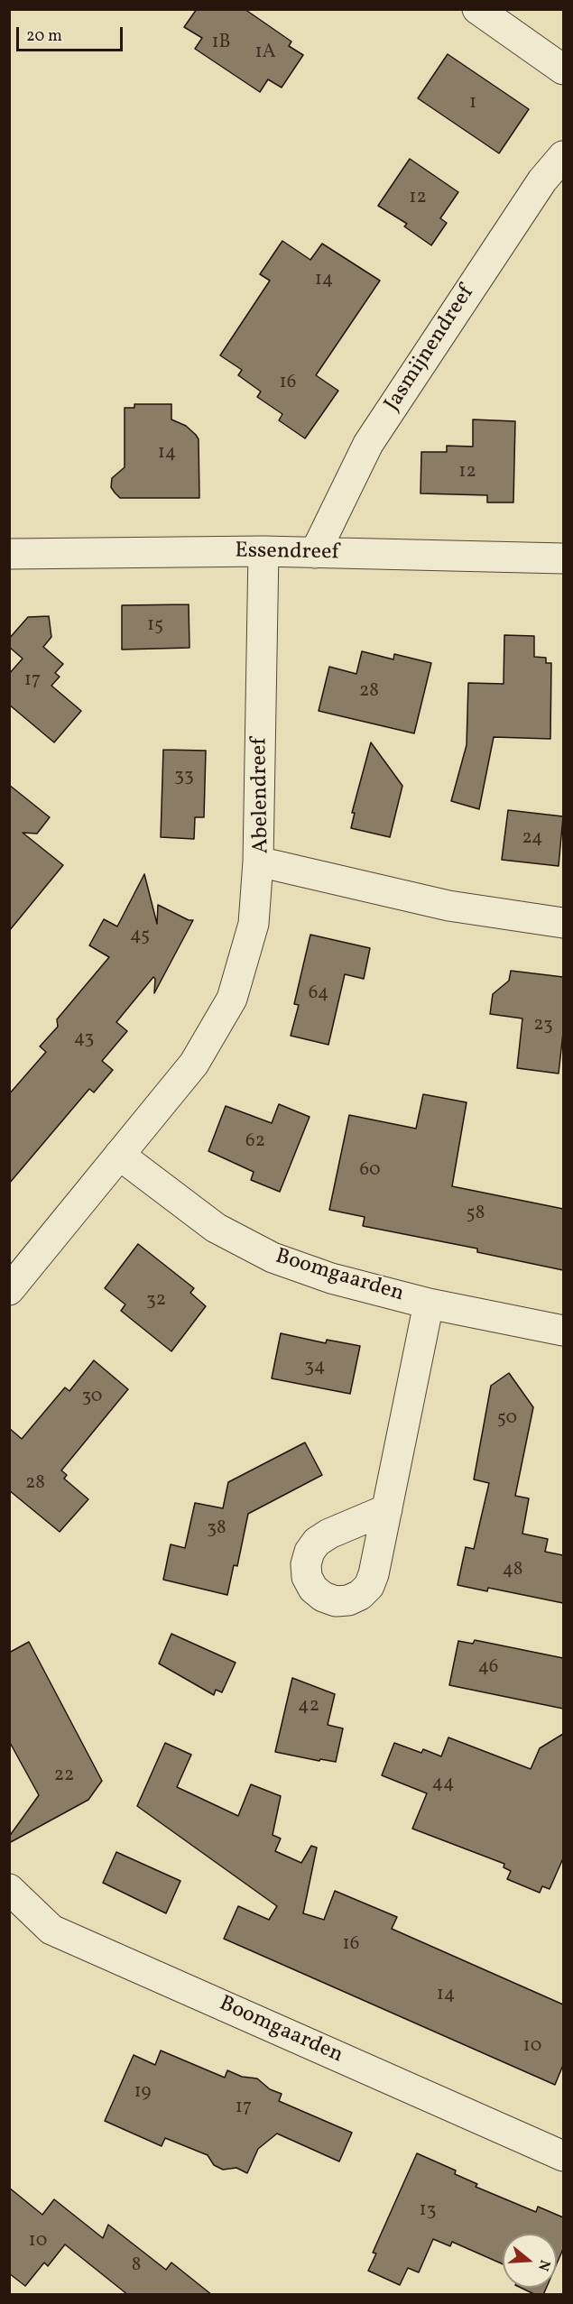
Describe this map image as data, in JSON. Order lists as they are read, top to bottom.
{
  "streets": {
    "street": [
      "Jasmijnendreef",
      "Essendreef",
      "Abelendreef",
      "Boomgaarden"
    ]
  },
  "crossings": [
    ["Jasmijnendreef", "Essendreef"],
    ["Essendreef", "Abelendreef"]
  ],
  "house_numbers": [
    "1B",
    "1A",
    "1",
    "12",
    "14",
    "16",
    "14",
    "12",
    "15",
    "17",
    "28",
    "33",
    "24",
    "45",
    "64",
    "23",
    "43",
    "62",
    "60",
    "58",
    "32",
    "34",
    "30",
    "50",
    "28",
    "38",
    "48",
    "46",
    "42",
    "22",
    "44",
    "16",
    "14",
    "10",
    "19",
    "17",
    "13",
    "10",
    "8"
  ],
  "scale_bar": "20 m",
  "north": "right"
}
